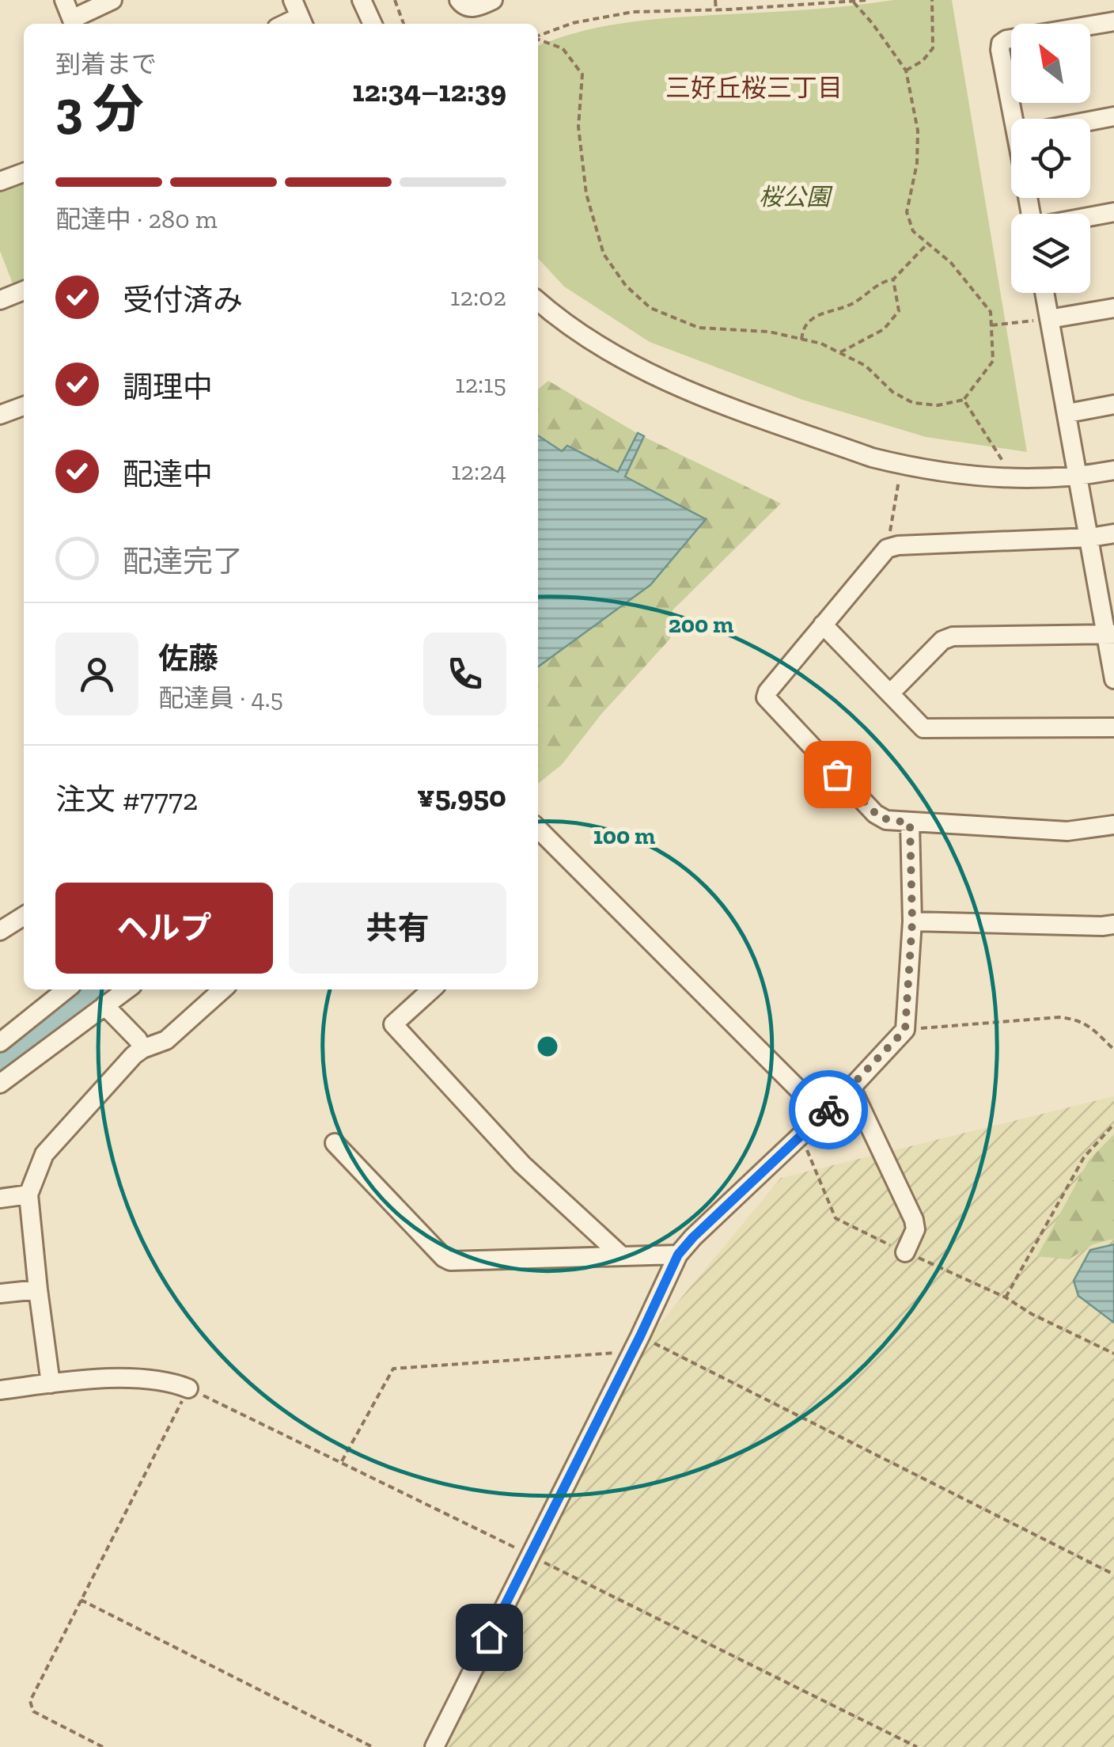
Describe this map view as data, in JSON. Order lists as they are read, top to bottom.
{
  "districts": ["三好丘桜三丁目"],
  "parks": ["桜公園"],
  "north": "top left",
  "page": {
    "heading": ["3 分", "到着まで", "12:34–12:39"],
    "panel": [
      "佐藤",
      "配達員 · 4.5",
      "注文 #7772",
      "¥5,950"
    ],
    "bar": "配達中 · 280 m",
    "list": [
      ["受付済み", "12:02"],
      ["調理中", "12:15"],
      ["配達中", "12:24"],
      "配達完了"
    ],
    "buttons": ["ヘルプ", "共有"]
  },
  "rings": ["200 m", "100 m"]
}
